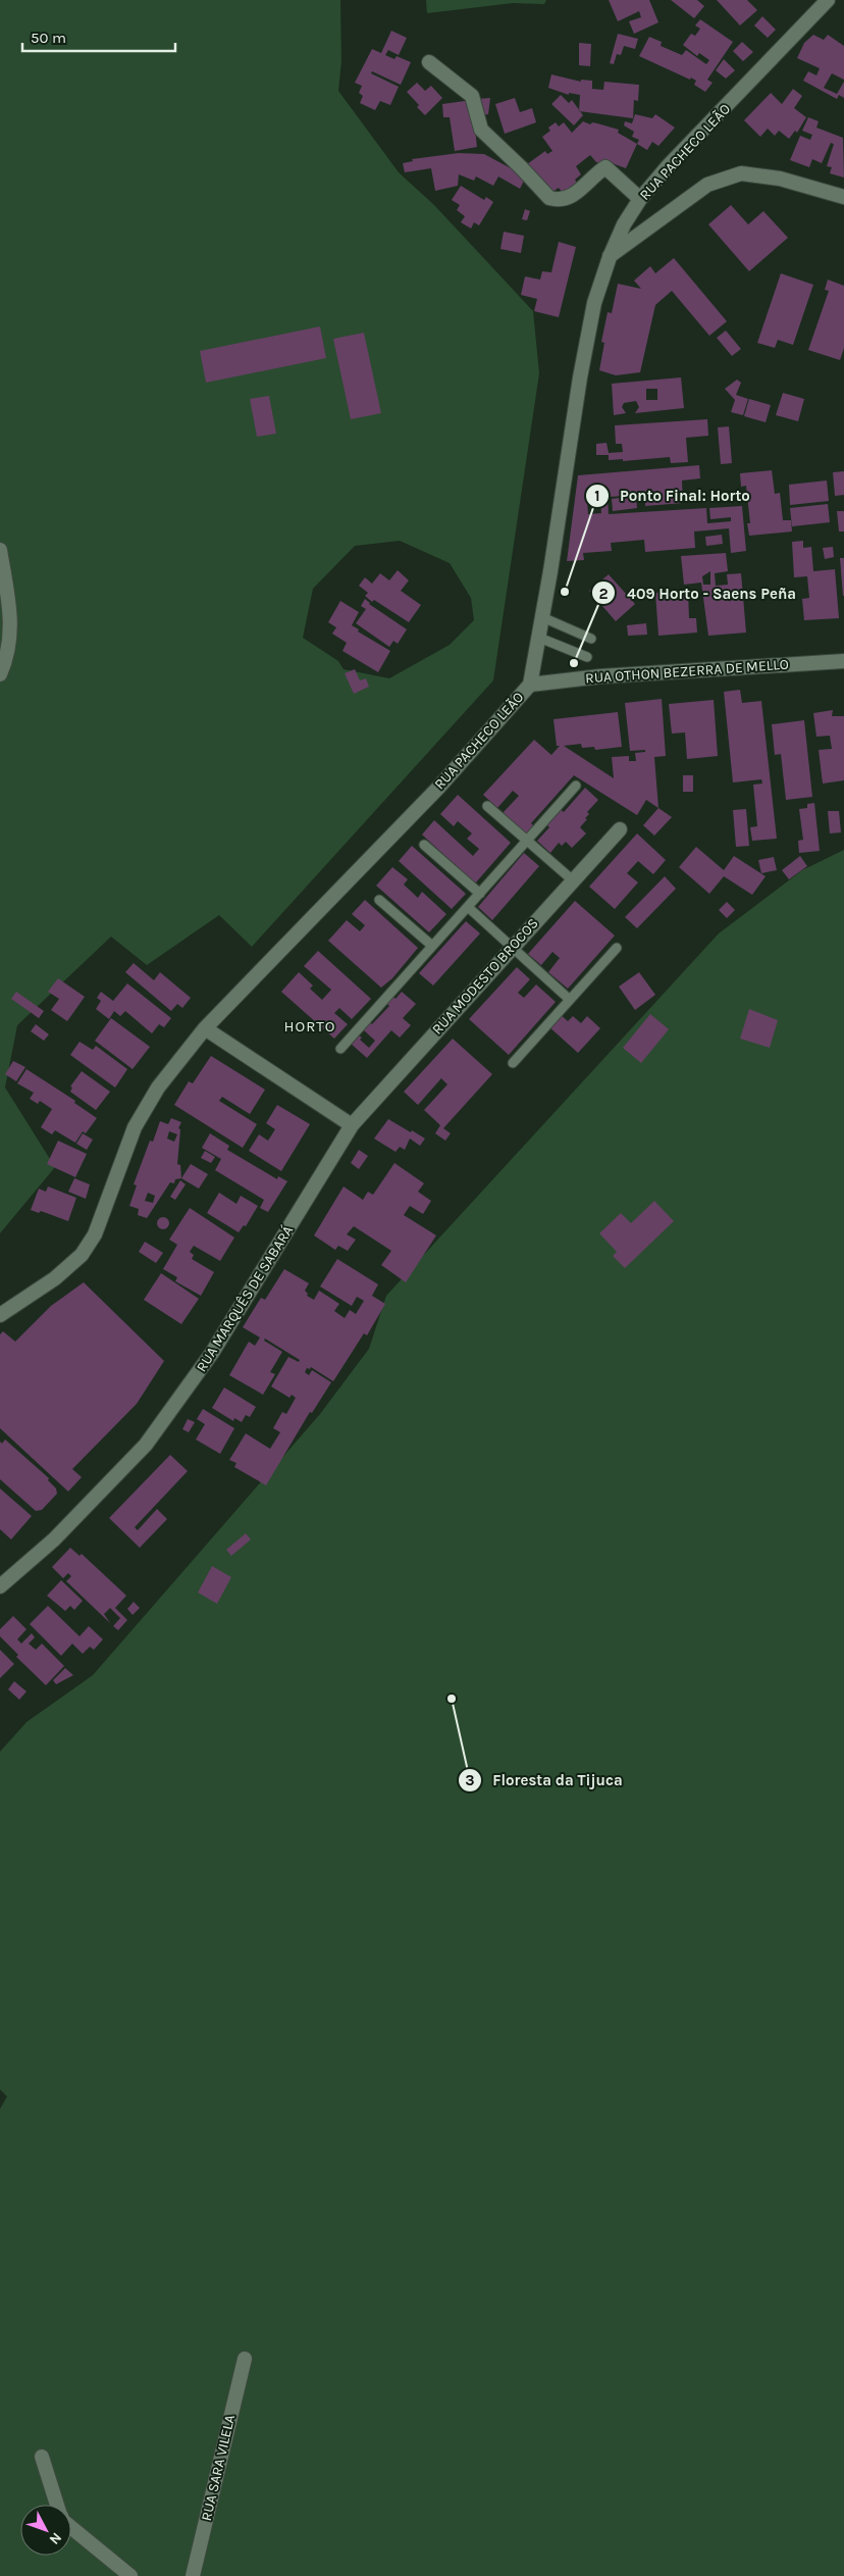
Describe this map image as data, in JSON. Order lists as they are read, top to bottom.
{
  "streets": {
    "street": [
      "RUA PACHECO LEÃO",
      "RUA OTHON BEZERRA DE MELLO",
      "RUA MODESTO BROCOS",
      "RUA MARQUÊS DE SABARÁ",
      "RUA SARA VILELA"
    ]
  },
  "crossings": [
    ["RUA PACHECO LEÃO", "RUA OTHON BEZERRA DE MELLO"],
    ["RUA MODESTO BROCOS", "RUA MARQUÊS DE SABARÁ"]
  ],
  "districts": ["HORTO"],
  "places": ["Ponto Final: Horto", "409 Horto - Saens Peña", "Floresta da Tijuca"],
  "scale_bar": "50 m",
  "north": "bottom right"
}
